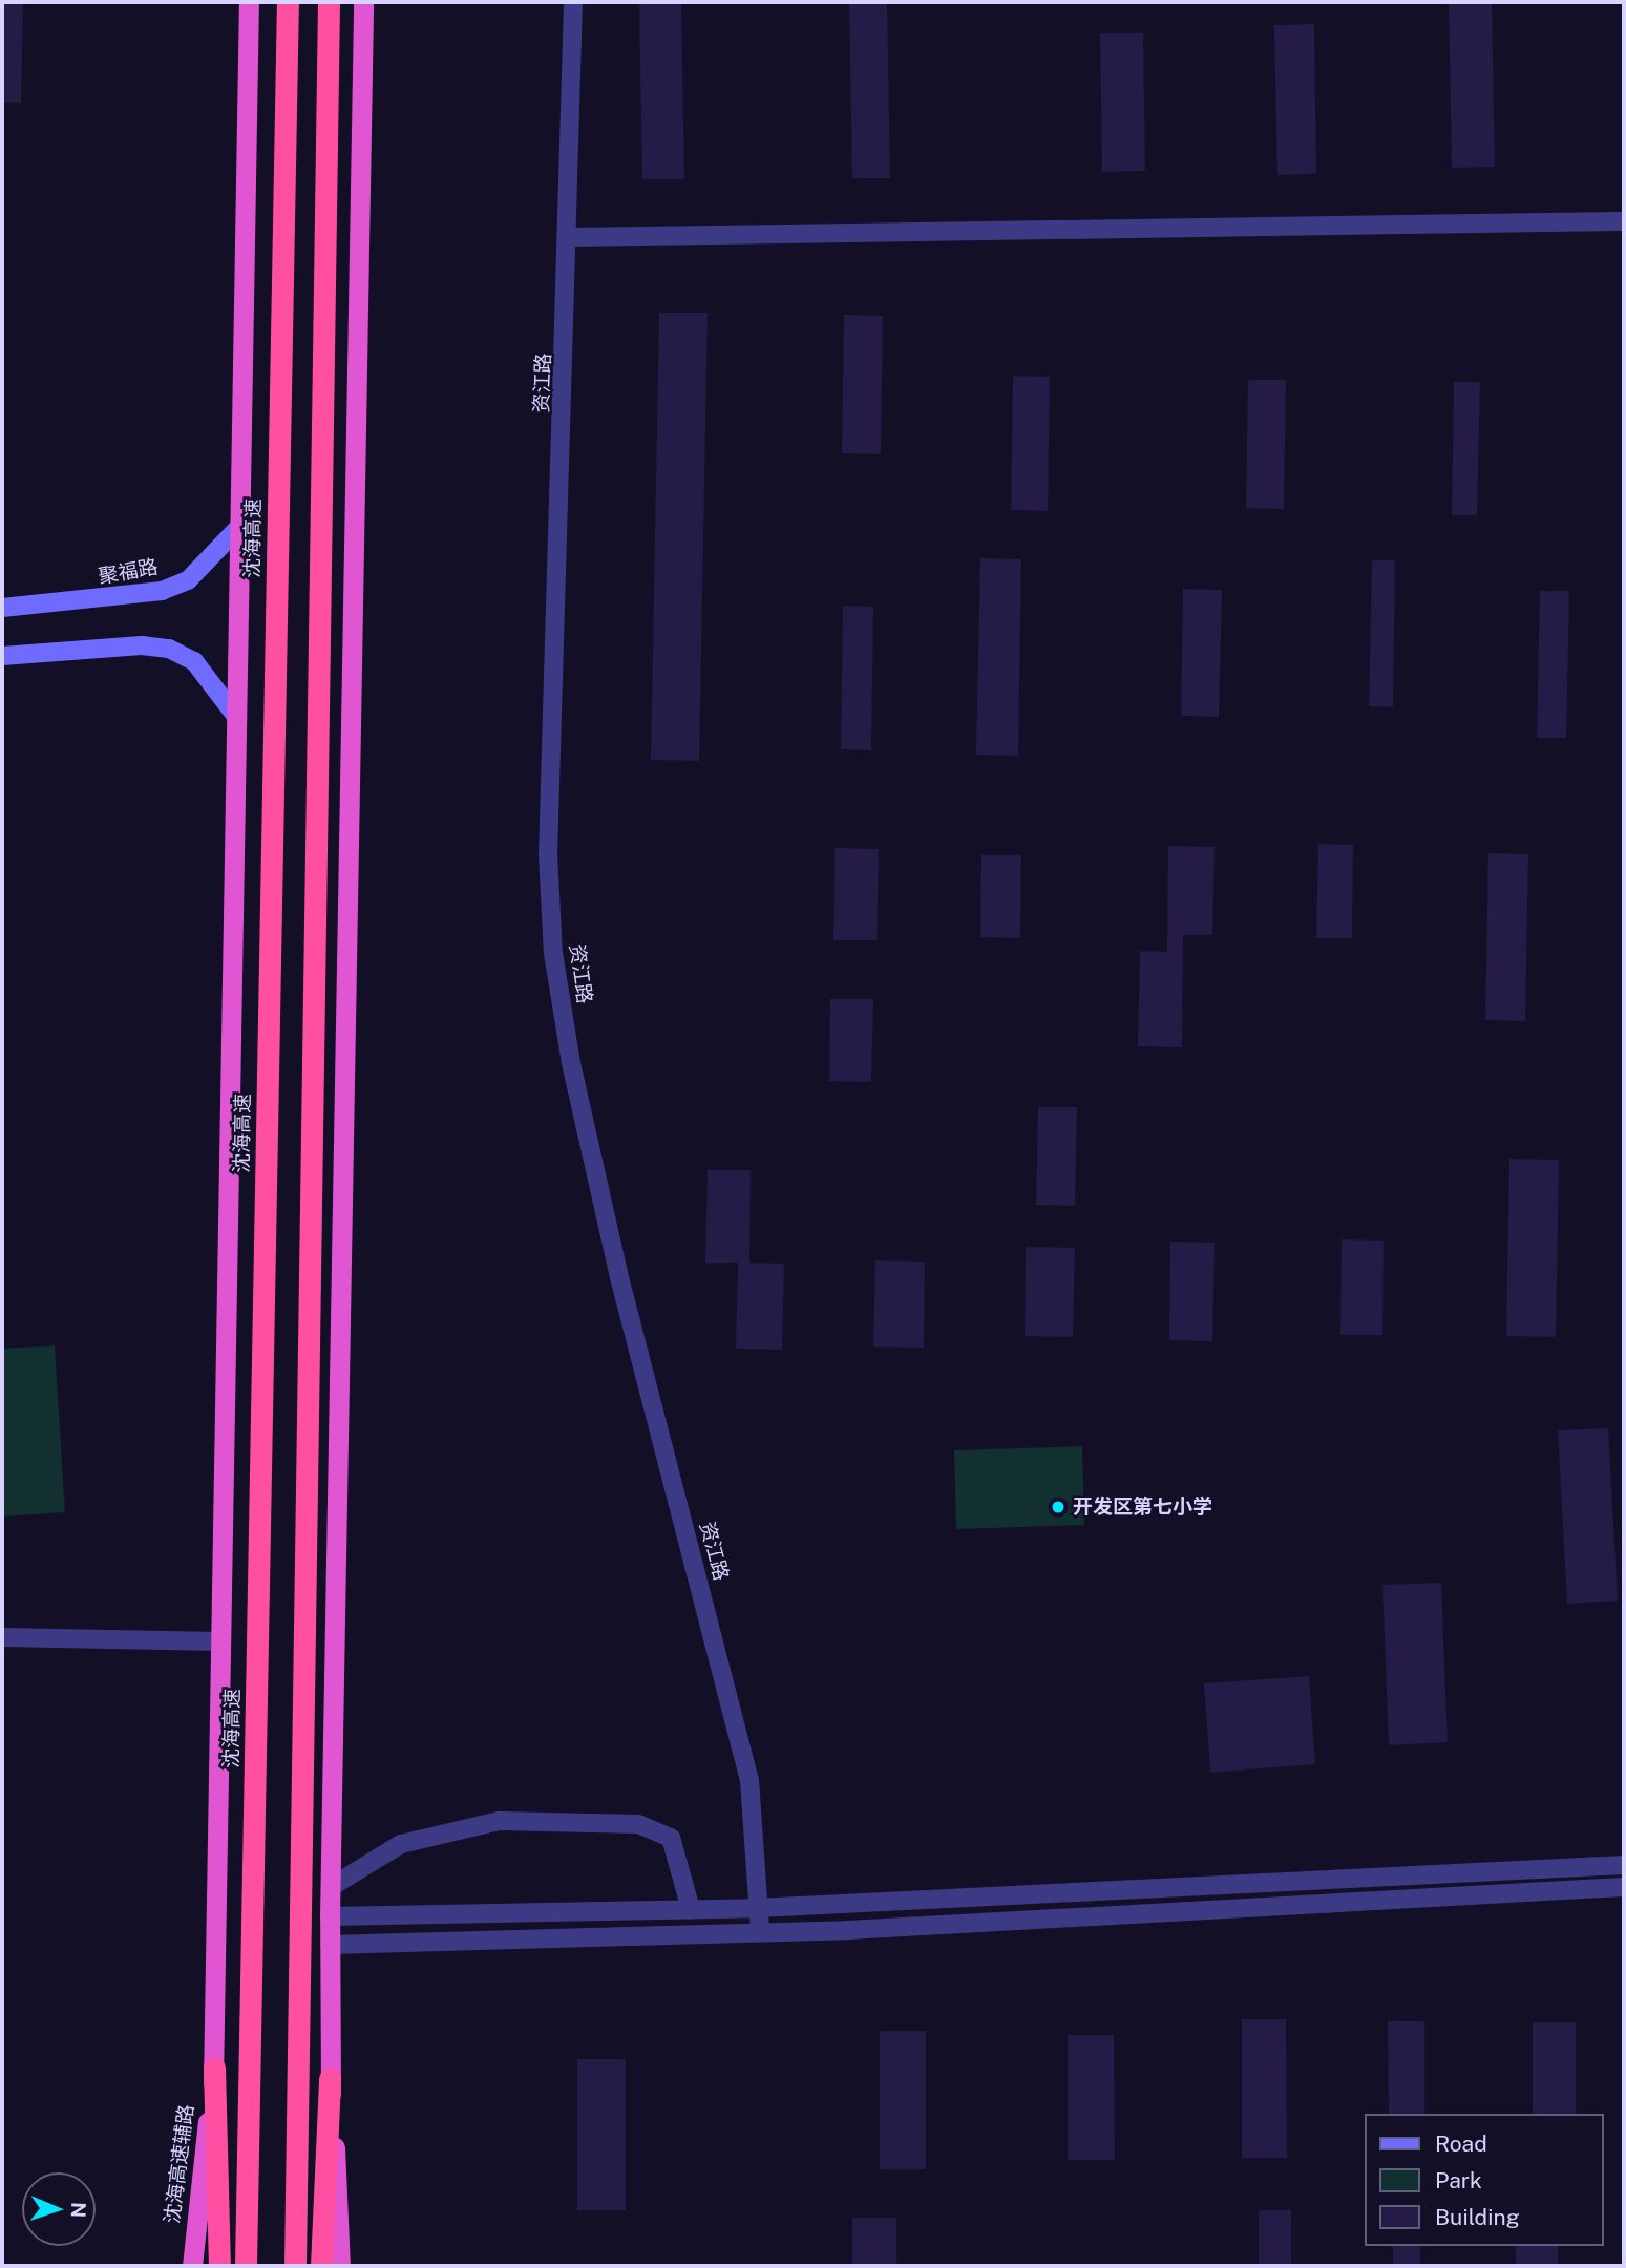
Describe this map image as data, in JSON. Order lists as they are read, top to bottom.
{
  "streets": {
    "highway": ["沈海高速", "沈海高速辅路"],
    "main road": ["聚福路"],
    "street": ["资江路"]
  },
  "crossings": [
    ["聚福路", "沈海高速辅路"]
  ],
  "places": ["开发区第七小学"],
  "legend": ["Road", "Park", "Building"],
  "north": "right"
}
